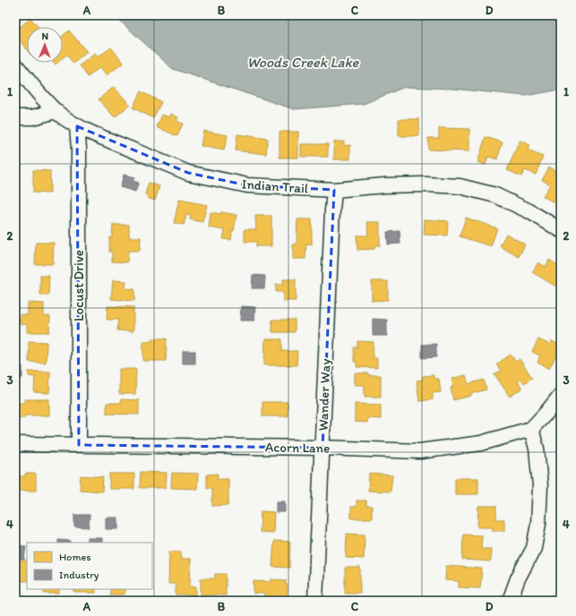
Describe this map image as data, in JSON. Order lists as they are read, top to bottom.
{
  "streets": {
    "street": [
      "Indian Trail",
      "Locust Drive",
      "Wander Way",
      "Acorn Lane"
    ]
  },
  "crossings": [
    ["Indian Trail", "Locust Drive"],
    ["Indian Trail", "Wander Way"],
    ["Locust Drive", "Acorn Lane"],
    ["Wander Way", "Acorn Lane"]
  ],
  "water": ["Woods Creek Lake"],
  "legend": ["Homes", "Industry"],
  "north": "top",
  "grid": {
    "columns": [
      "A",
      "B",
      "C",
      "D"
    ],
    "rows": [
      "1",
      "2",
      "3",
      "4"
    ]
  }
}
